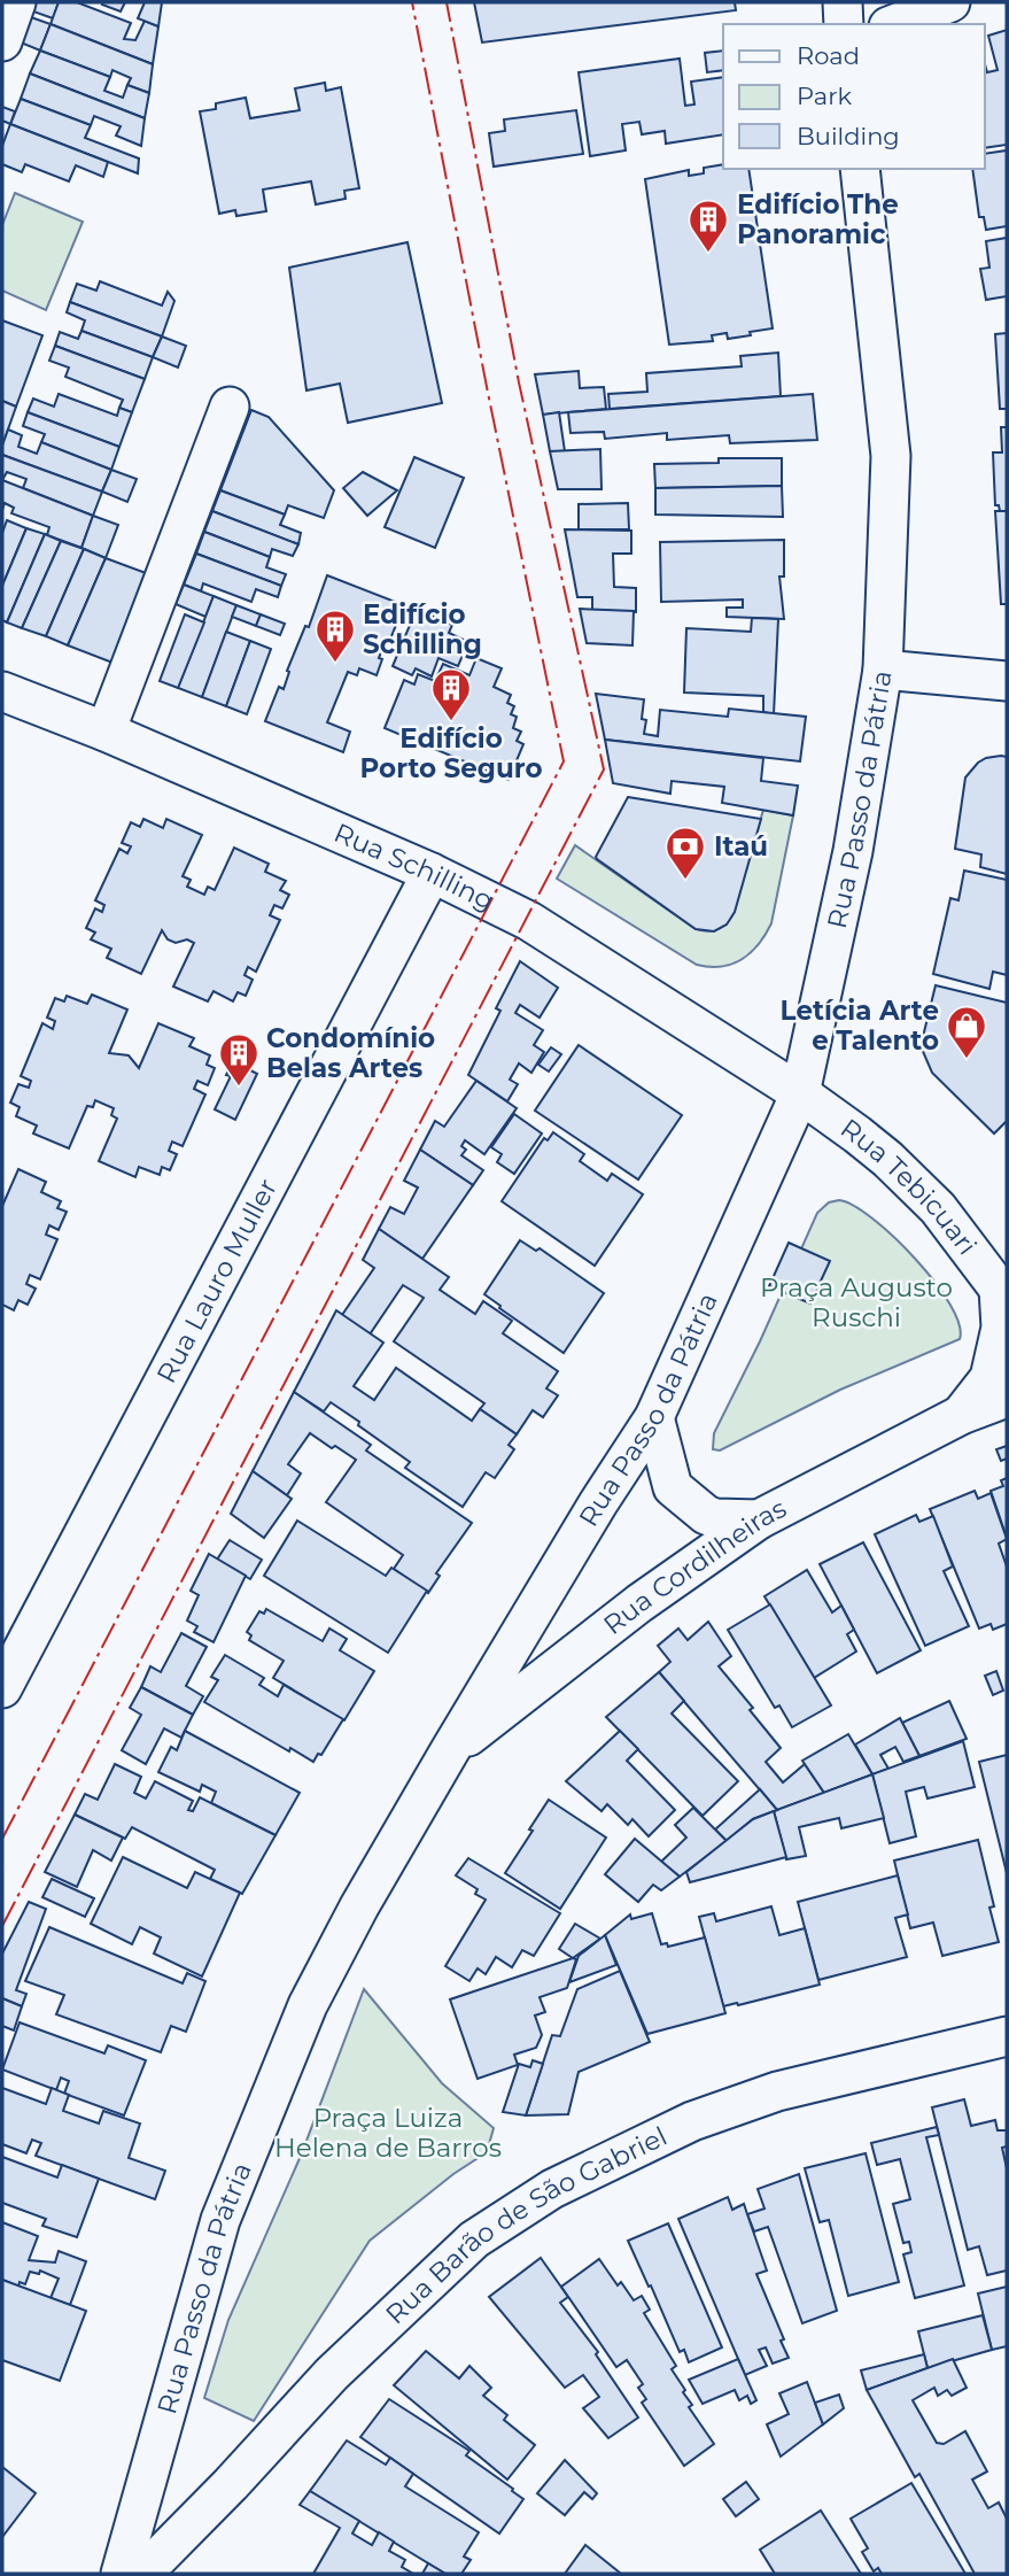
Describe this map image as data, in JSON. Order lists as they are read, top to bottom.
{
  "streets": {
    "street": [
      "Rua Passo da Pátria",
      "Rua Schilling",
      "Rua Tebicuari",
      "Rua Lauro Muller",
      "Rua Cordilheiras",
      "Rua Barão de São Gabriel"
    ]
  },
  "crossings": [
    ["Rua Passo da Pátria", "Rua Schilling"],
    ["Rua Passo da Pátria", "Rua Tebicuari"],
    ["Rua Passo da Pátria", "Rua Cordilheiras"],
    ["Rua Schilling", "Rua Tebicuari"],
    ["Rua Schilling", "Rua Lauro Muller"],
    ["Rua Tebicuari", "Rua Cordilheiras"]
  ],
  "parks": ["Praça Augusto Ruschi", "Praça Luiza Helena de Barros"],
  "places": {
    "building": [
      "Edifício The Panoramic",
      "Edifício Schilling",
      "Edifício Porto Seguro",
      "Condomínio Belas Artes"
    ],
    "bank": ["Itaú"],
    "shop": ["Letícia Arte e Talento"]
  },
  "legend": ["Road", "Park", "Building"]
}
